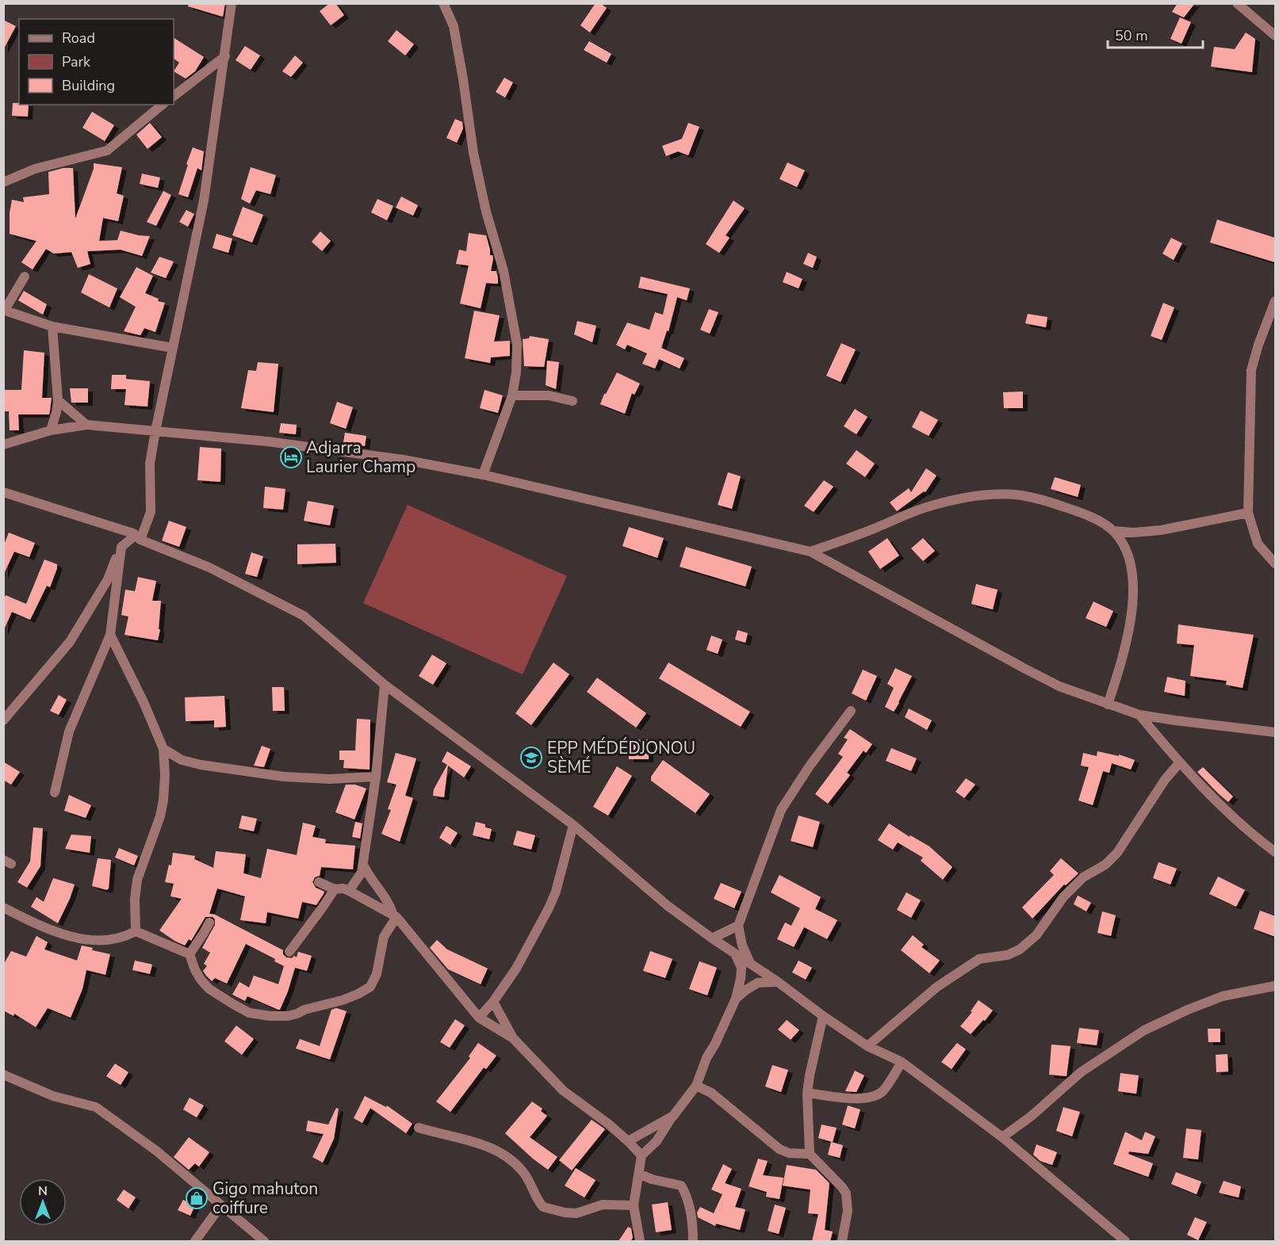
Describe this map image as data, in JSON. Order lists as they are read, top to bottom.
{
  "places": {
    "hotel": ["Adjarra Laurier Champ"],
    "school or university": ["EPP MÉDÉDJONOU SÈMÉ"],
    "shop": ["Gigo mahuton coiffure"]
  },
  "legend": ["Road", "Park", "Building"],
  "scale_bar": "50 m",
  "north": "top"
}
